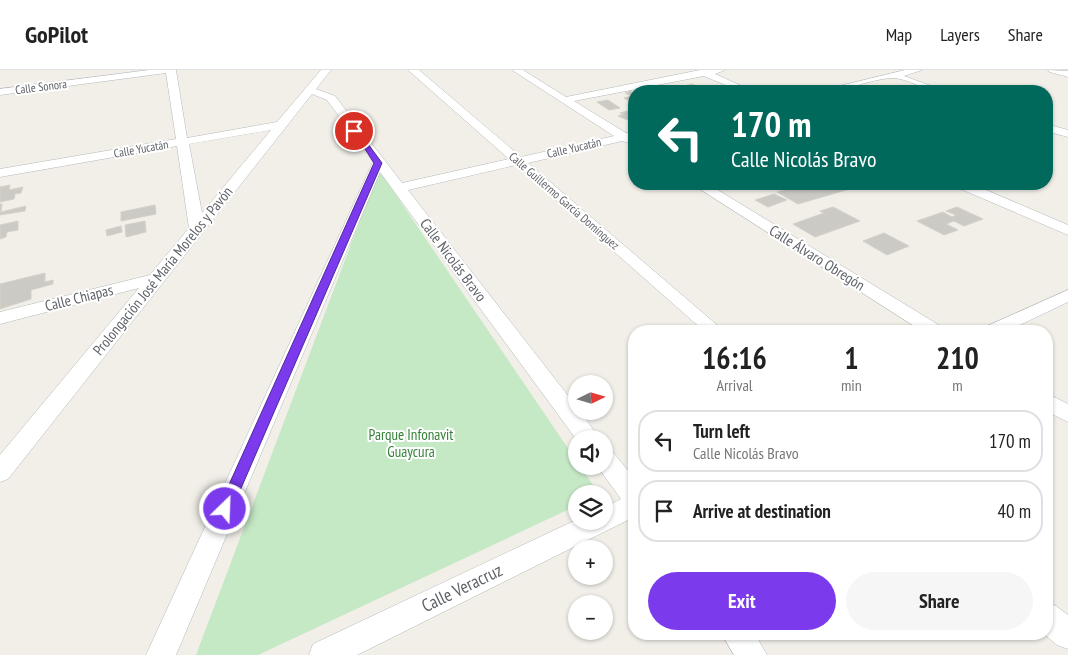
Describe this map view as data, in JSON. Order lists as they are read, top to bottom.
{
  "streets": {
    "street": [
      "Calle Sonora",
      "Calle Yucatán",
      "Calle Guillermo García Domínguez",
      "Calle Álvaro Obregón",
      "Calle Nicolás Bravo",
      "Prolongación José María Morelos y Pavón",
      "Calle Chiapas",
      "Calle Veracruz"
    ]
  },
  "crossings": [
    ["Calle Yucatán", "Calle Guillermo García Domínguez"],
    ["Calle Yucatán", "Calle Nicolás Bravo"],
    ["Calle Yucatán", "Prolongación José María Morelos y Pavón"],
    ["Calle Nicolás Bravo", "Prolongación José María Morelos y Pavón"],
    ["Prolongación José María Morelos y Pavón", "Calle Chiapas"]
  ],
  "parks": ["Parque Infonavit Guaycura"],
  "north": "right",
  "page": {
    "header": "GoPilot",
    "nav": ["Map", "Layers", "Share"],
    "turn": ["170 m", "Calle Nicolás Bravo"],
    "eta": [
      "16:16",
      "Arrival",
      "1",
      "min",
      "210",
      "m"
    ],
    "map_buttons": ["+", "−"],
    "list": [
      {
        "name": "Turn left",
        "note": "Calle Nicolás Bravo",
        "value": "170 m"
      },
      {
        "name": "Arrive at destination",
        "value": "40 m"
      }
    ],
    "buttons": ["Exit", "Share"]
  }
}
